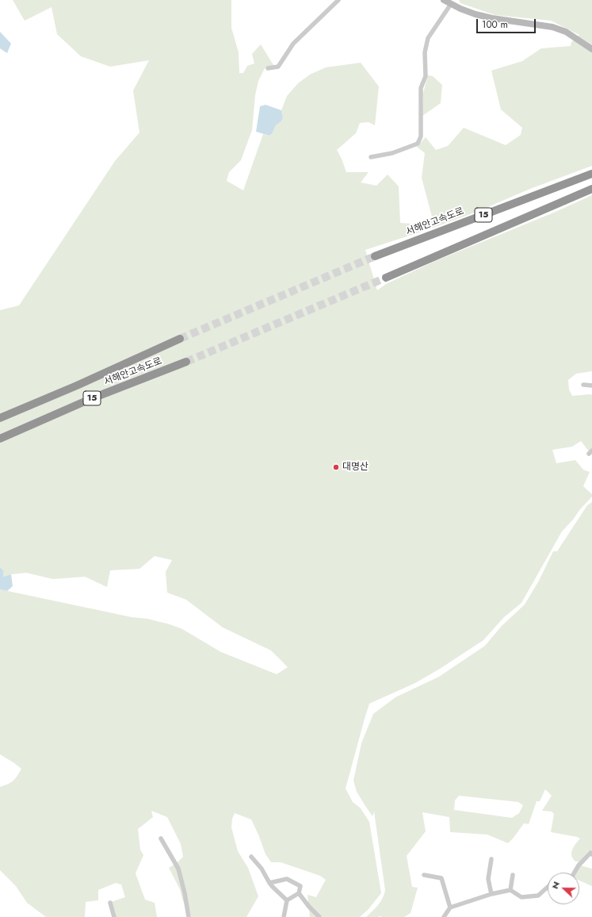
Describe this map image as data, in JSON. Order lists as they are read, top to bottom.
{
  "streets": {
    "highway": ["15", "서해안고속도로"]
  },
  "places": ["대명산"],
  "scale_bar": "100 m",
  "north": "left"
}
